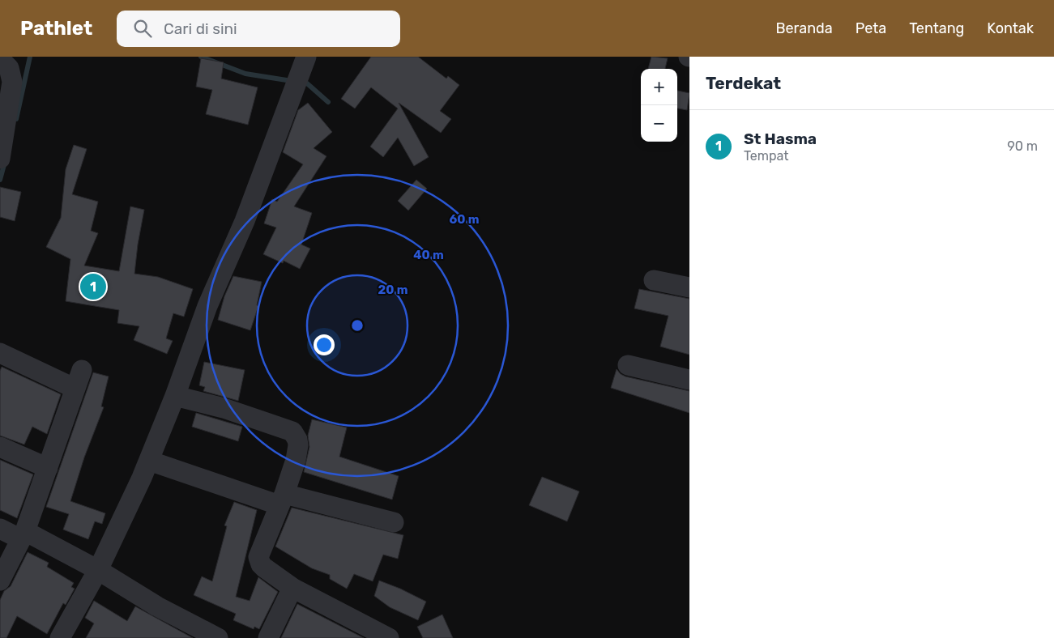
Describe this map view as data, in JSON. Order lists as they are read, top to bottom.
{
  "page": {
    "header": "Pathlet",
    "search": "Cari di sini",
    "nav": [
      "Beranda",
      "Peta",
      "Tentang",
      "Kontak"
    ],
    "heading": "Terdekat",
    "map_buttons": ["+", "−"],
    "list": [
      {
        "mark": "1",
        "name": "St Hasma",
        "note": "Tempat",
        "value": "90 m"
      }
    ],
    "pins": "1"
  },
  "rings": ["60 m", "40 m", "20 m"]
}
